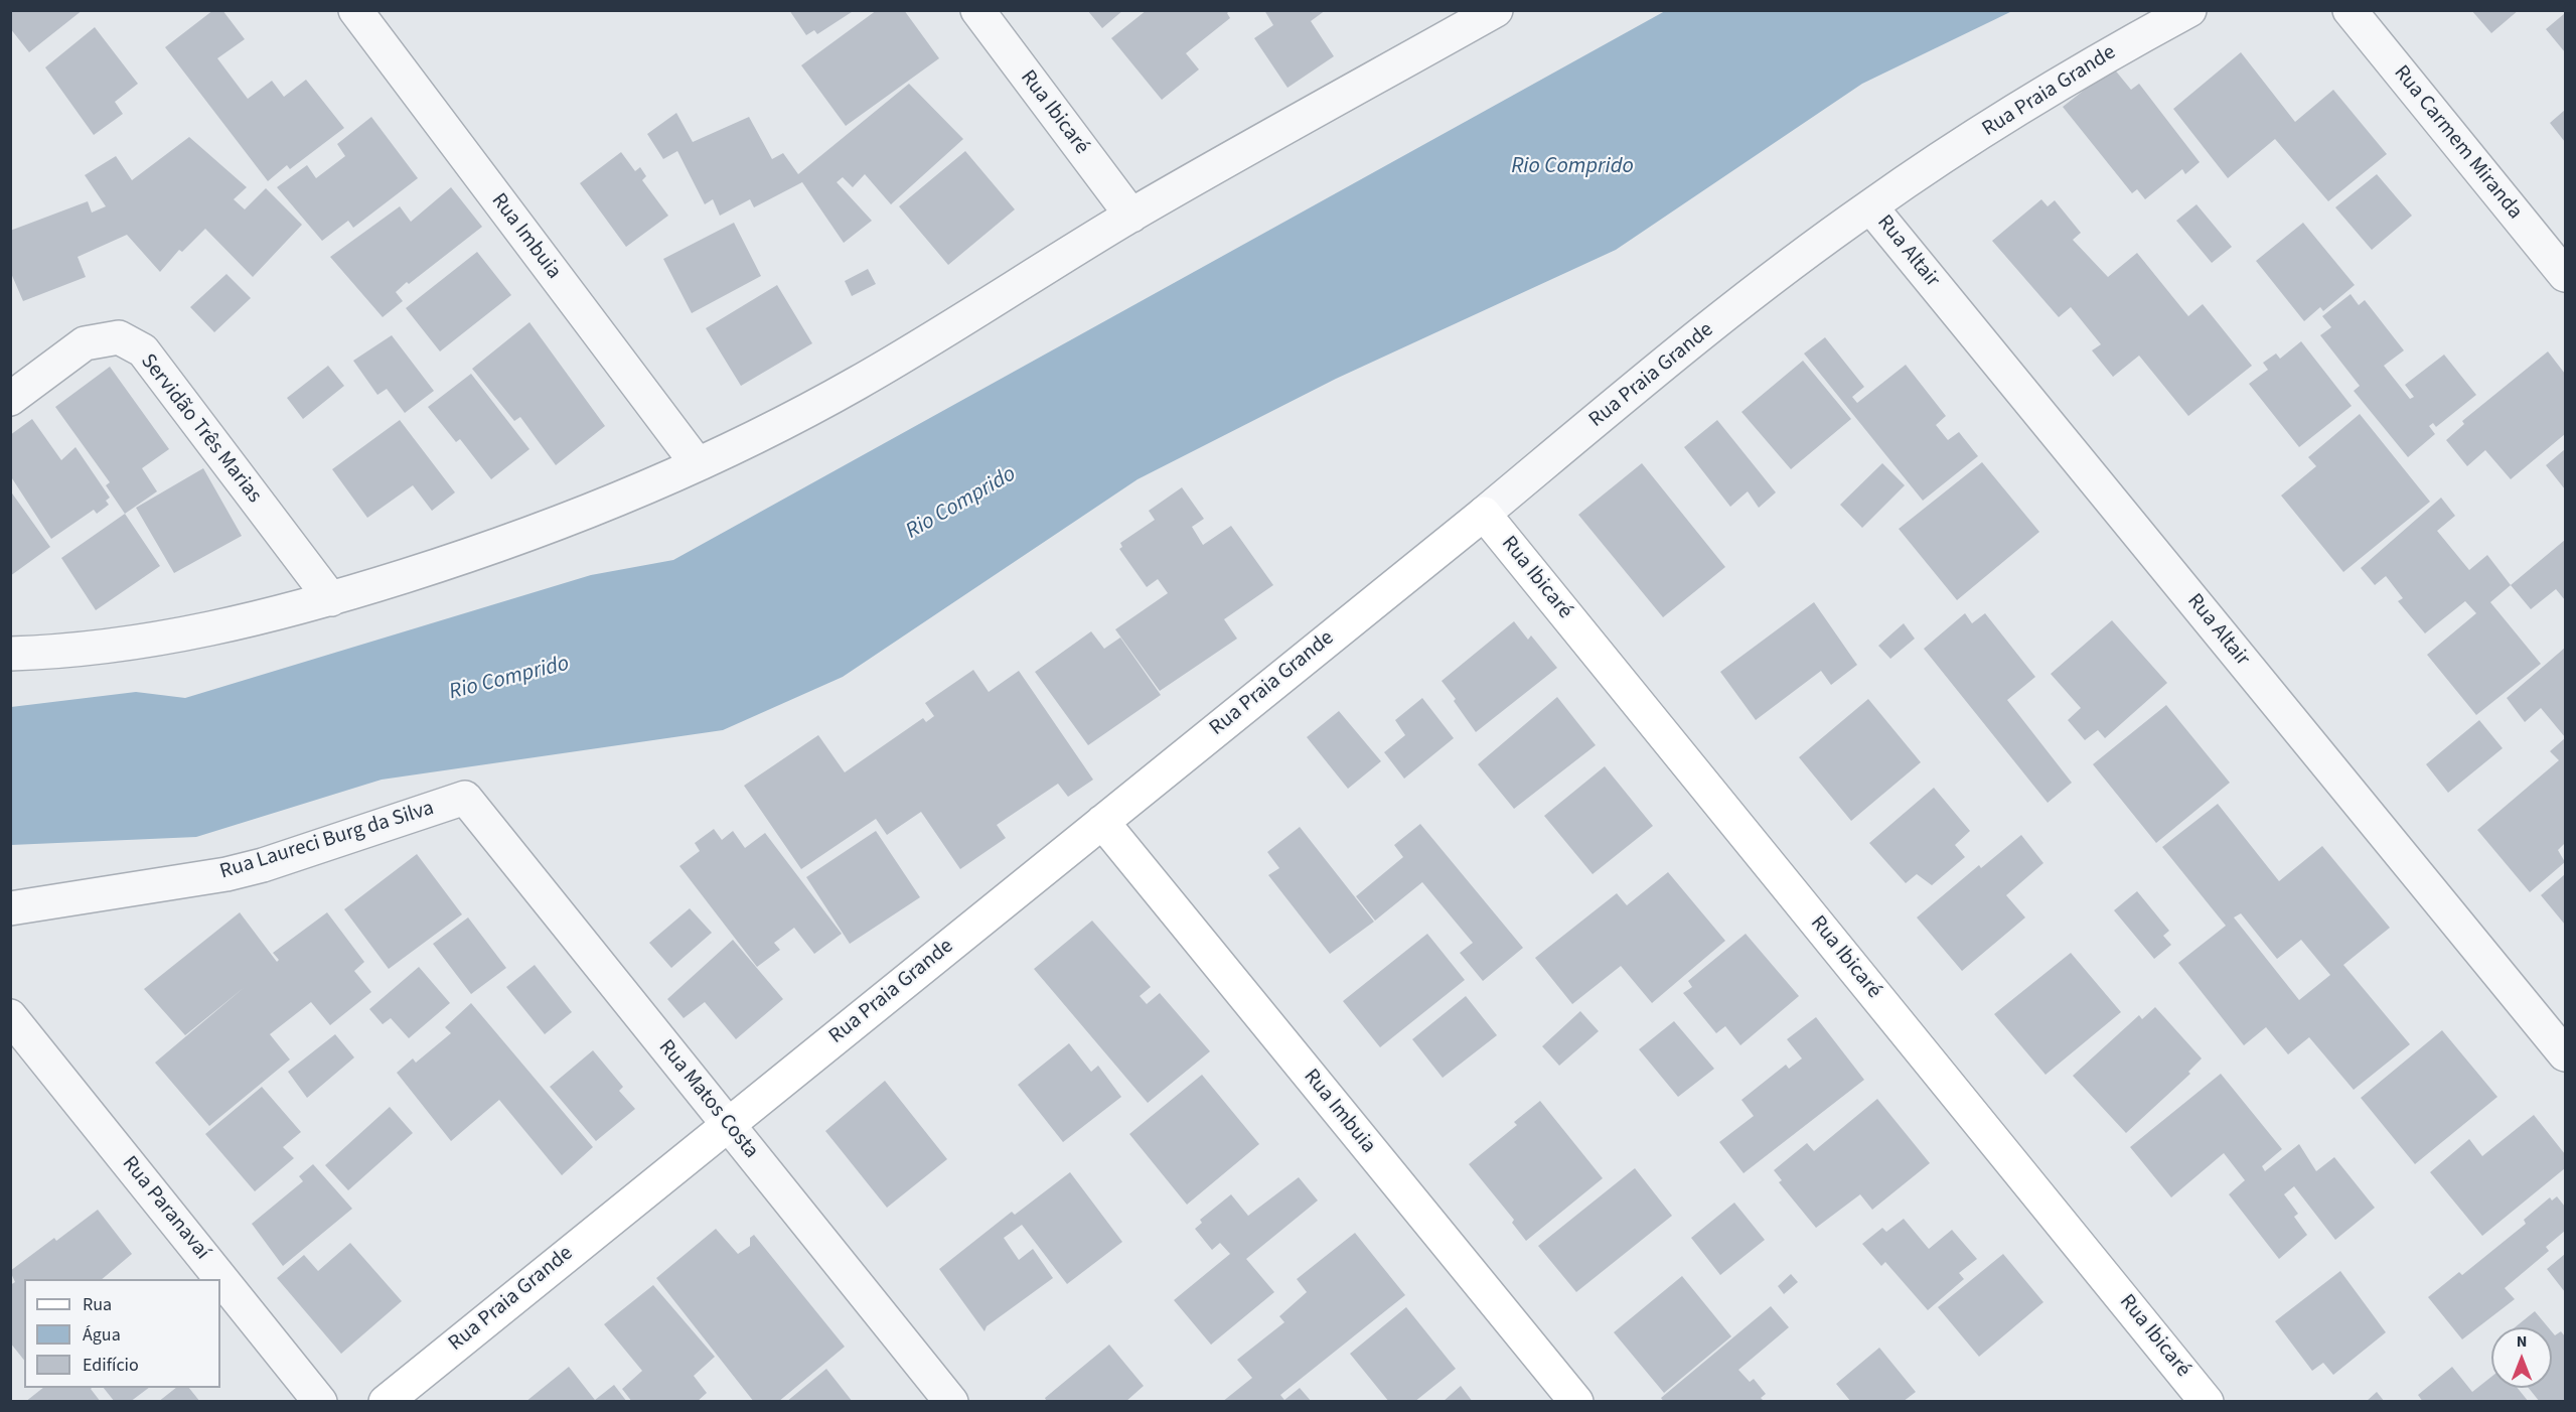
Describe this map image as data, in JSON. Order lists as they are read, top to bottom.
{
  "streets": {
    "street": [
      "Rua Praia Grande",
      "Rua Ibicaré",
      "Rua Carmem Miranda",
      "Rua Imbuia",
      "Rua Altair",
      "Servidão Três Marias",
      "Rua Laureci Burg da Silva",
      "Rua Matos Costa",
      "Rua Paranavaí"
    ]
  },
  "crossings": [
    ["Rua Praia Grande", "Rua Ibicaré"],
    ["Rua Praia Grande", "Rua Imbuia"],
    ["Rua Praia Grande", "Rua Altair"],
    ["Rua Praia Grande", "Rua Matos Costa"],
    ["Rua Laureci Burg da Silva", "Rua Matos Costa"]
  ],
  "water": ["Rio Comprido"],
  "legend": ["Rua", "Água", "Edifício"],
  "north": "top"
}
